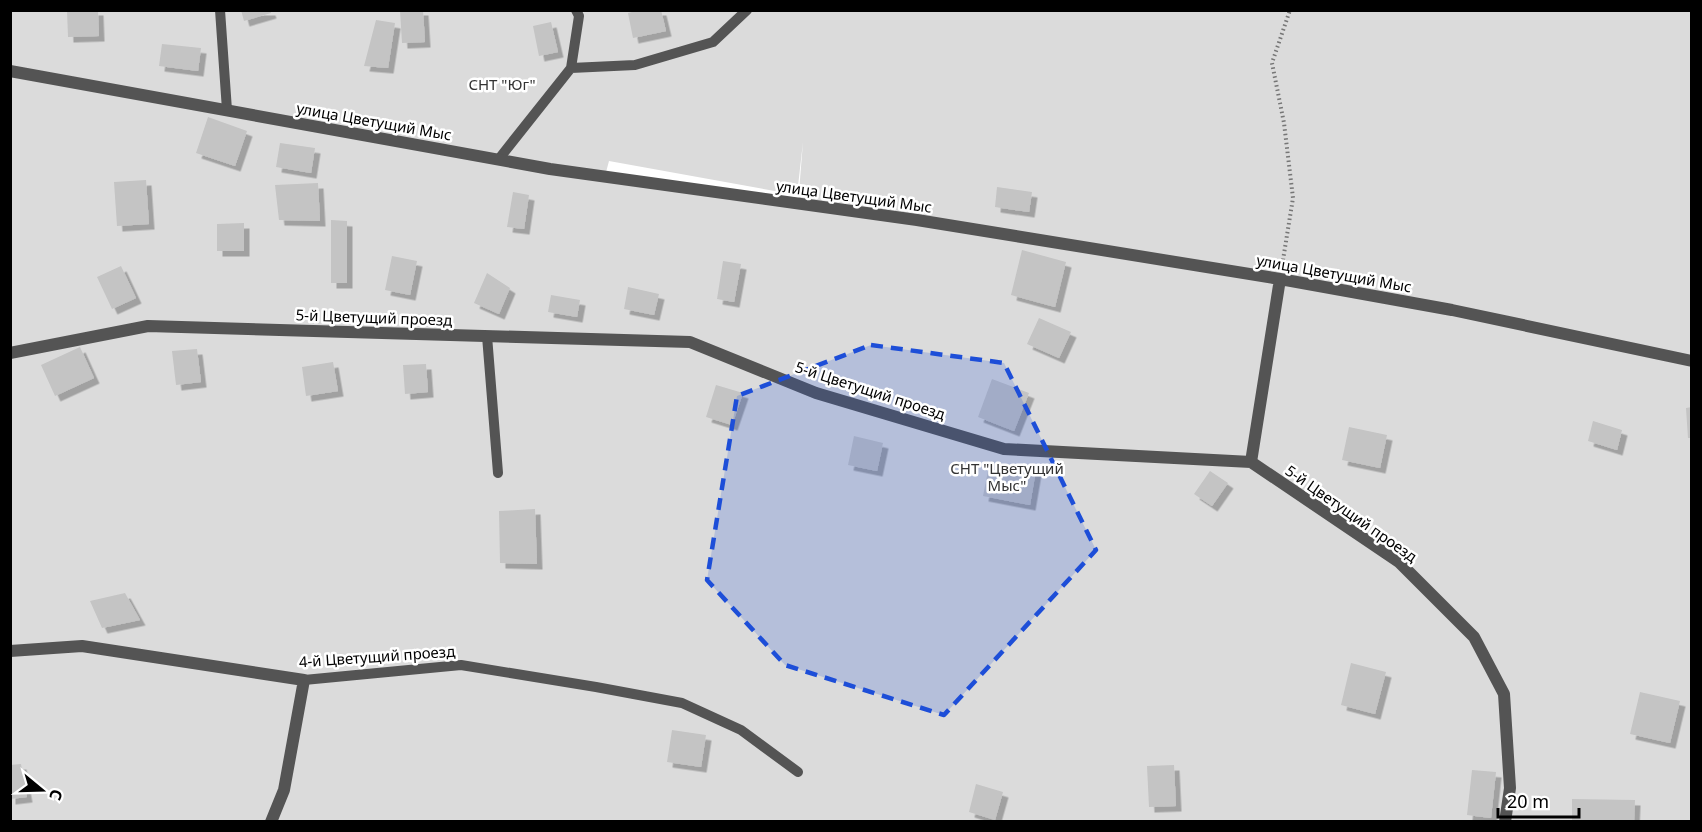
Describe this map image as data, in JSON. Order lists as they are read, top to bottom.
{
  "streets": {
    "street": ["улица Цветущий Мыс", "5-й Цветущий проезд", "4-й Цветущий проезд"]
  },
  "parks": ["СНТ \"Юг\"", "СНТ \"Цветущий Мыс\""],
  "scale_bar": "20 m",
  "north": "right"
}
